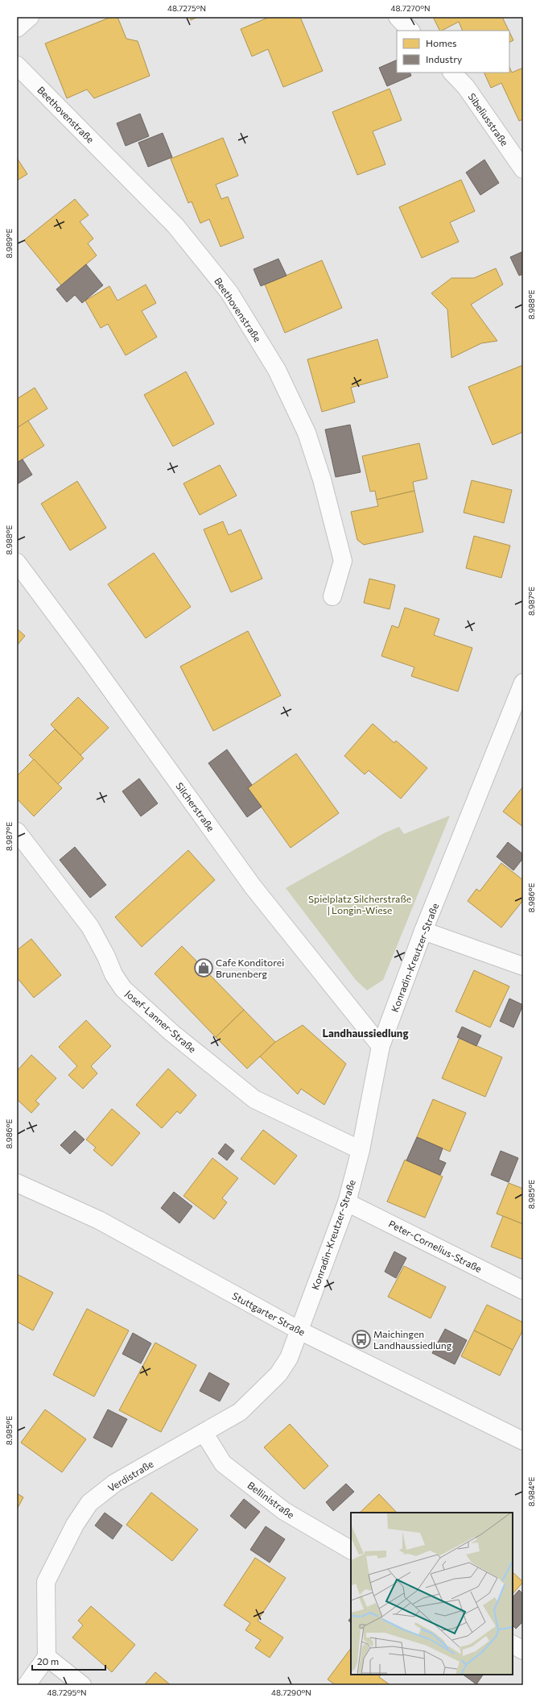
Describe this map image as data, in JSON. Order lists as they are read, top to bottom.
{
  "streets": {
    "street": [
      "Beethovenstraße",
      "Sibeliusstraße",
      "Silcherstraße",
      "Konradin-Kreutzer-Straße",
      "Josef-Lanner-Straße",
      "Peter-Cornelius-Straße",
      "Stuttgarter Straße",
      "Verdistraße",
      "Bellinistraße"
    ]
  },
  "crossings": [
    ["Silcherstraße", "Konradin-Kreutzer-Straße"],
    ["Konradin-Kreutzer-Straße", "Josef-Lanner-Straße"],
    ["Konradin-Kreutzer-Straße", "Peter-Cornelius-Straße"],
    ["Konradin-Kreutzer-Straße", "Stuttgarter Straße"],
    ["Konradin-Kreutzer-Straße", "Verdistraße"],
    ["Stuttgarter Straße", "Verdistraße"],
    ["Verdistraße", "Bellinistraße"]
  ],
  "districts": ["Landhaussiedlung"],
  "parks": ["Spielplatz Silcherstraße | Longin-Wiese"],
  "places": {
    "shop": ["Cafe Konditorei Brunenberg"],
    "bus stop": ["Maichingen Landhaussiedlung"]
  },
  "legend": ["Homes", "Industry"],
  "scale_bar": "20 m",
  "coordinates": [
    "48.7275°N",
    "48.7270°N",
    "8.989°E",
    "8.988°E",
    "8.987°E",
    "8.986°E",
    "8.985°E",
    "8.984°E",
    "48.7295°N",
    "48.7290°N"
  ]
}
